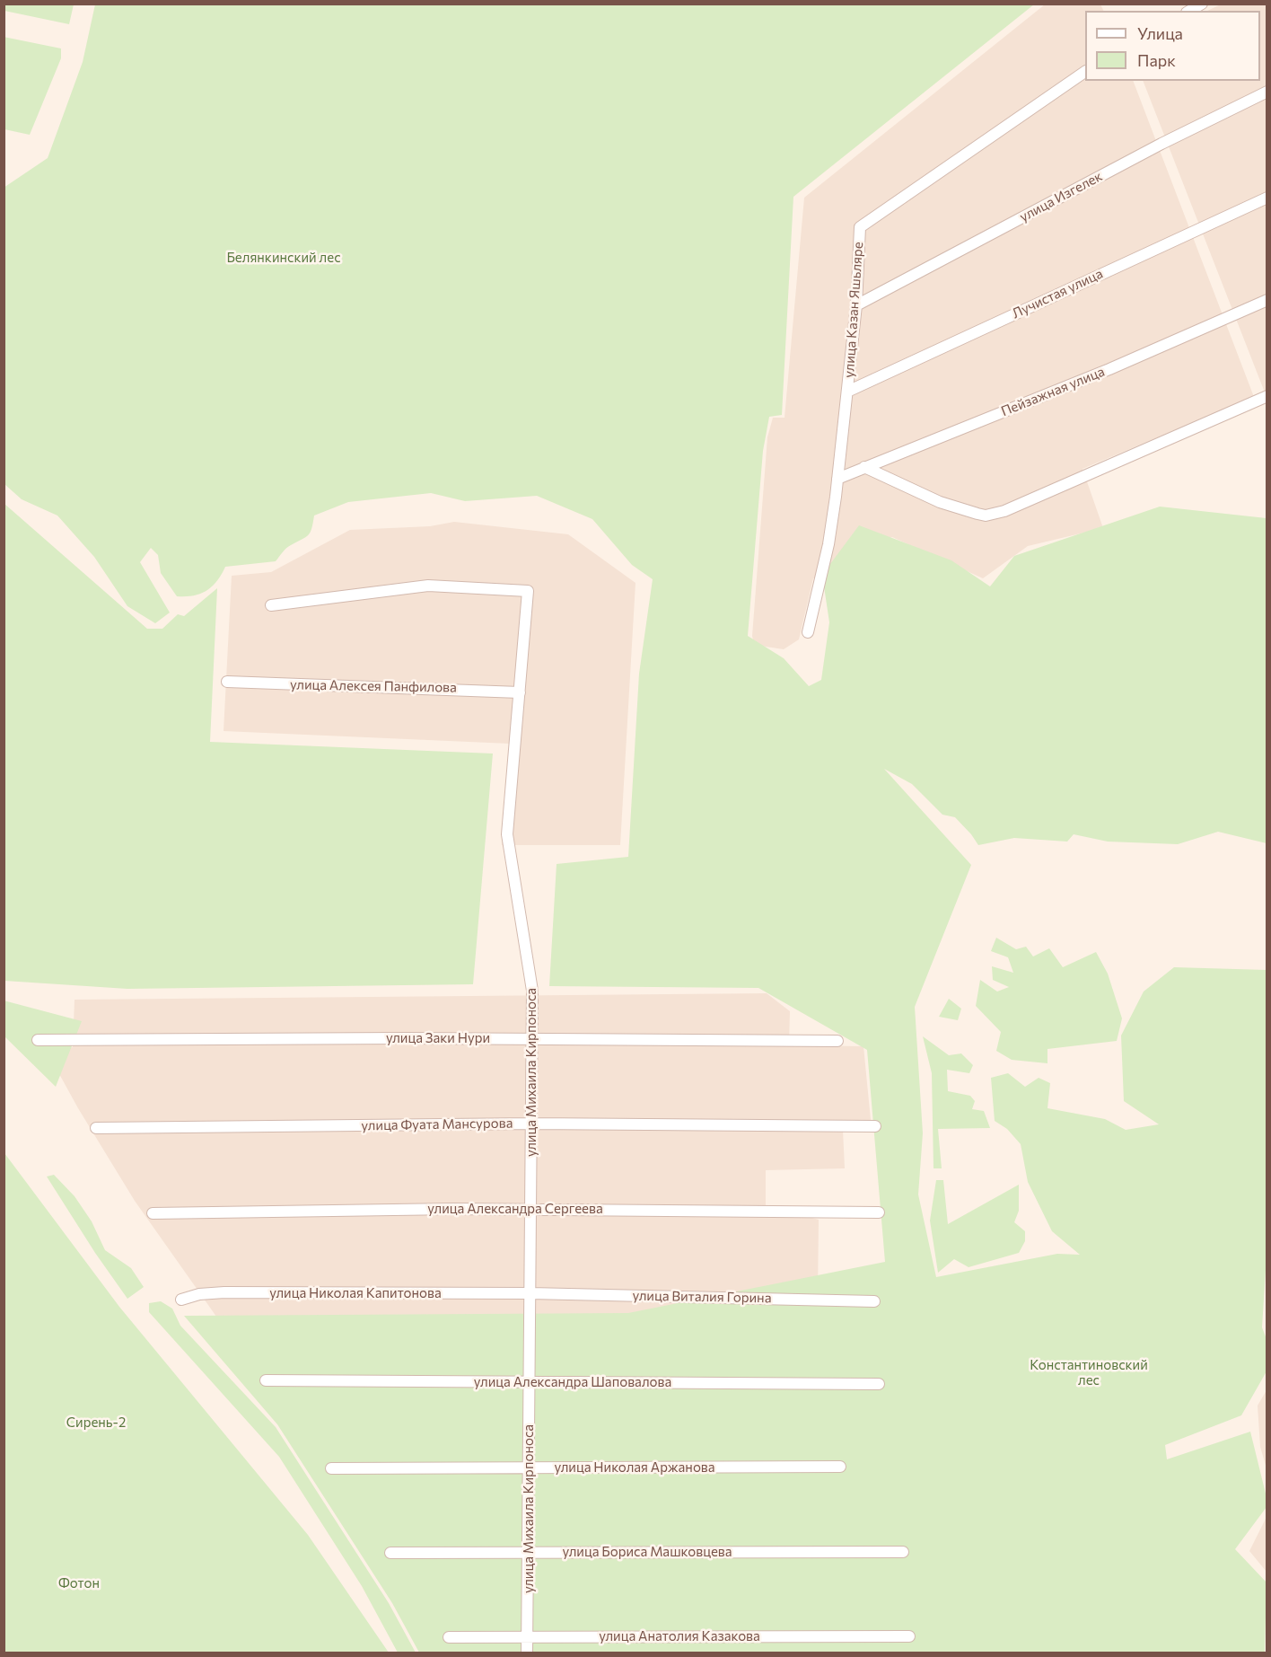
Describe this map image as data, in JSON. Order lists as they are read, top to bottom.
{
  "streets": {
    "street": [
      "улица Изгелек",
      "Лучистая улица",
      "улица Казан Яшьляре",
      "Пейзажная улица",
      "улица Алексея Панфилова",
      "улица Заки Нури",
      "улица Михаила Кирпоноса",
      "улица Фуата Мансурова",
      "улица Александра Сергеева",
      "улица Николая Капитонова",
      "улица Виталия Горина",
      "улица Александра Шаповалова",
      "улица Николая Аржанова",
      "улица Бориса Машковцева",
      "улица Анатолия Казакова"
    ]
  },
  "crossings": [
    ["улица Изгелек", "улица Казан Яшьляре"],
    ["Лучистая улица", "улица Казан Яшьляре"],
    ["улица Казан Яшьляре", "Пейзажная улица"],
    ["улица Алексея Панфилова", "улица Михаила Кирпоноса"],
    ["улица Заки Нури", "улица Михаила Кирпоноса"],
    ["улица Михаила Кирпоноса", "улица Фуата Мансурова"],
    ["улица Михаила Кирпоноса", "улица Александра Сергеева"],
    ["улица Михаила Кирпоноса", "улица Николая Капитонова"],
    ["улица Михаила Кирпоноса", "улица Виталия Горина"],
    ["улица Михаила Кирпоноса", "улица Александра Шаповалова"],
    ["улица Михаила Кирпоноса", "улица Николая Аржанова"],
    ["улица Михаила Кирпоноса", "улица Бориса Машковцева"],
    ["улица Михаила Кирпоноса", "улица Анатолия Казакова"],
    ["улица Николая Капитонова", "улица Виталия Горина"]
  ],
  "parks": [
    "Белянкинский лес",
    "Константиновский лес",
    "Сирень-2",
    "Фотон"
  ],
  "legend": ["Улица", "Парк"]
}
